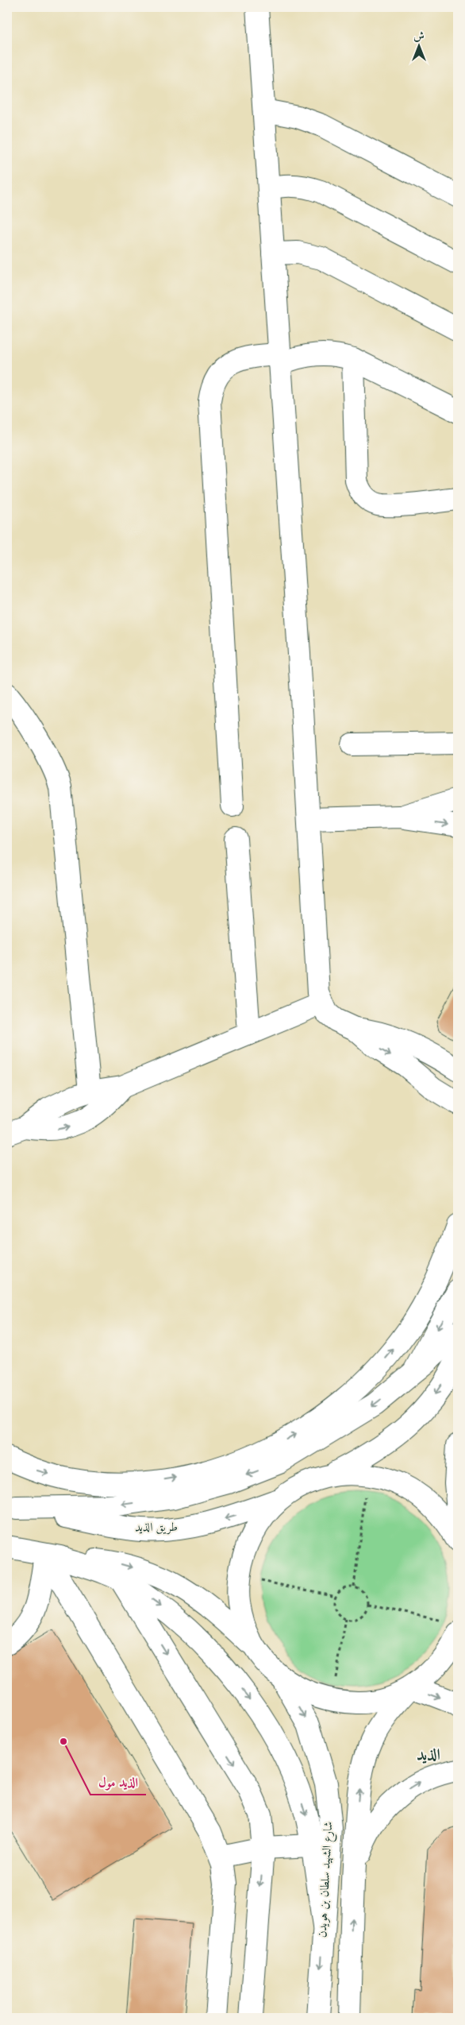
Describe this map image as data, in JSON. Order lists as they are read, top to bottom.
{
  "streets": {
    "main road": ["طريق الذيد", "شارع الشهيد سلطان بن هويدن"]
  },
  "districts": ["الذيد"],
  "places": ["الذيد مول"],
  "north": "top"
}
